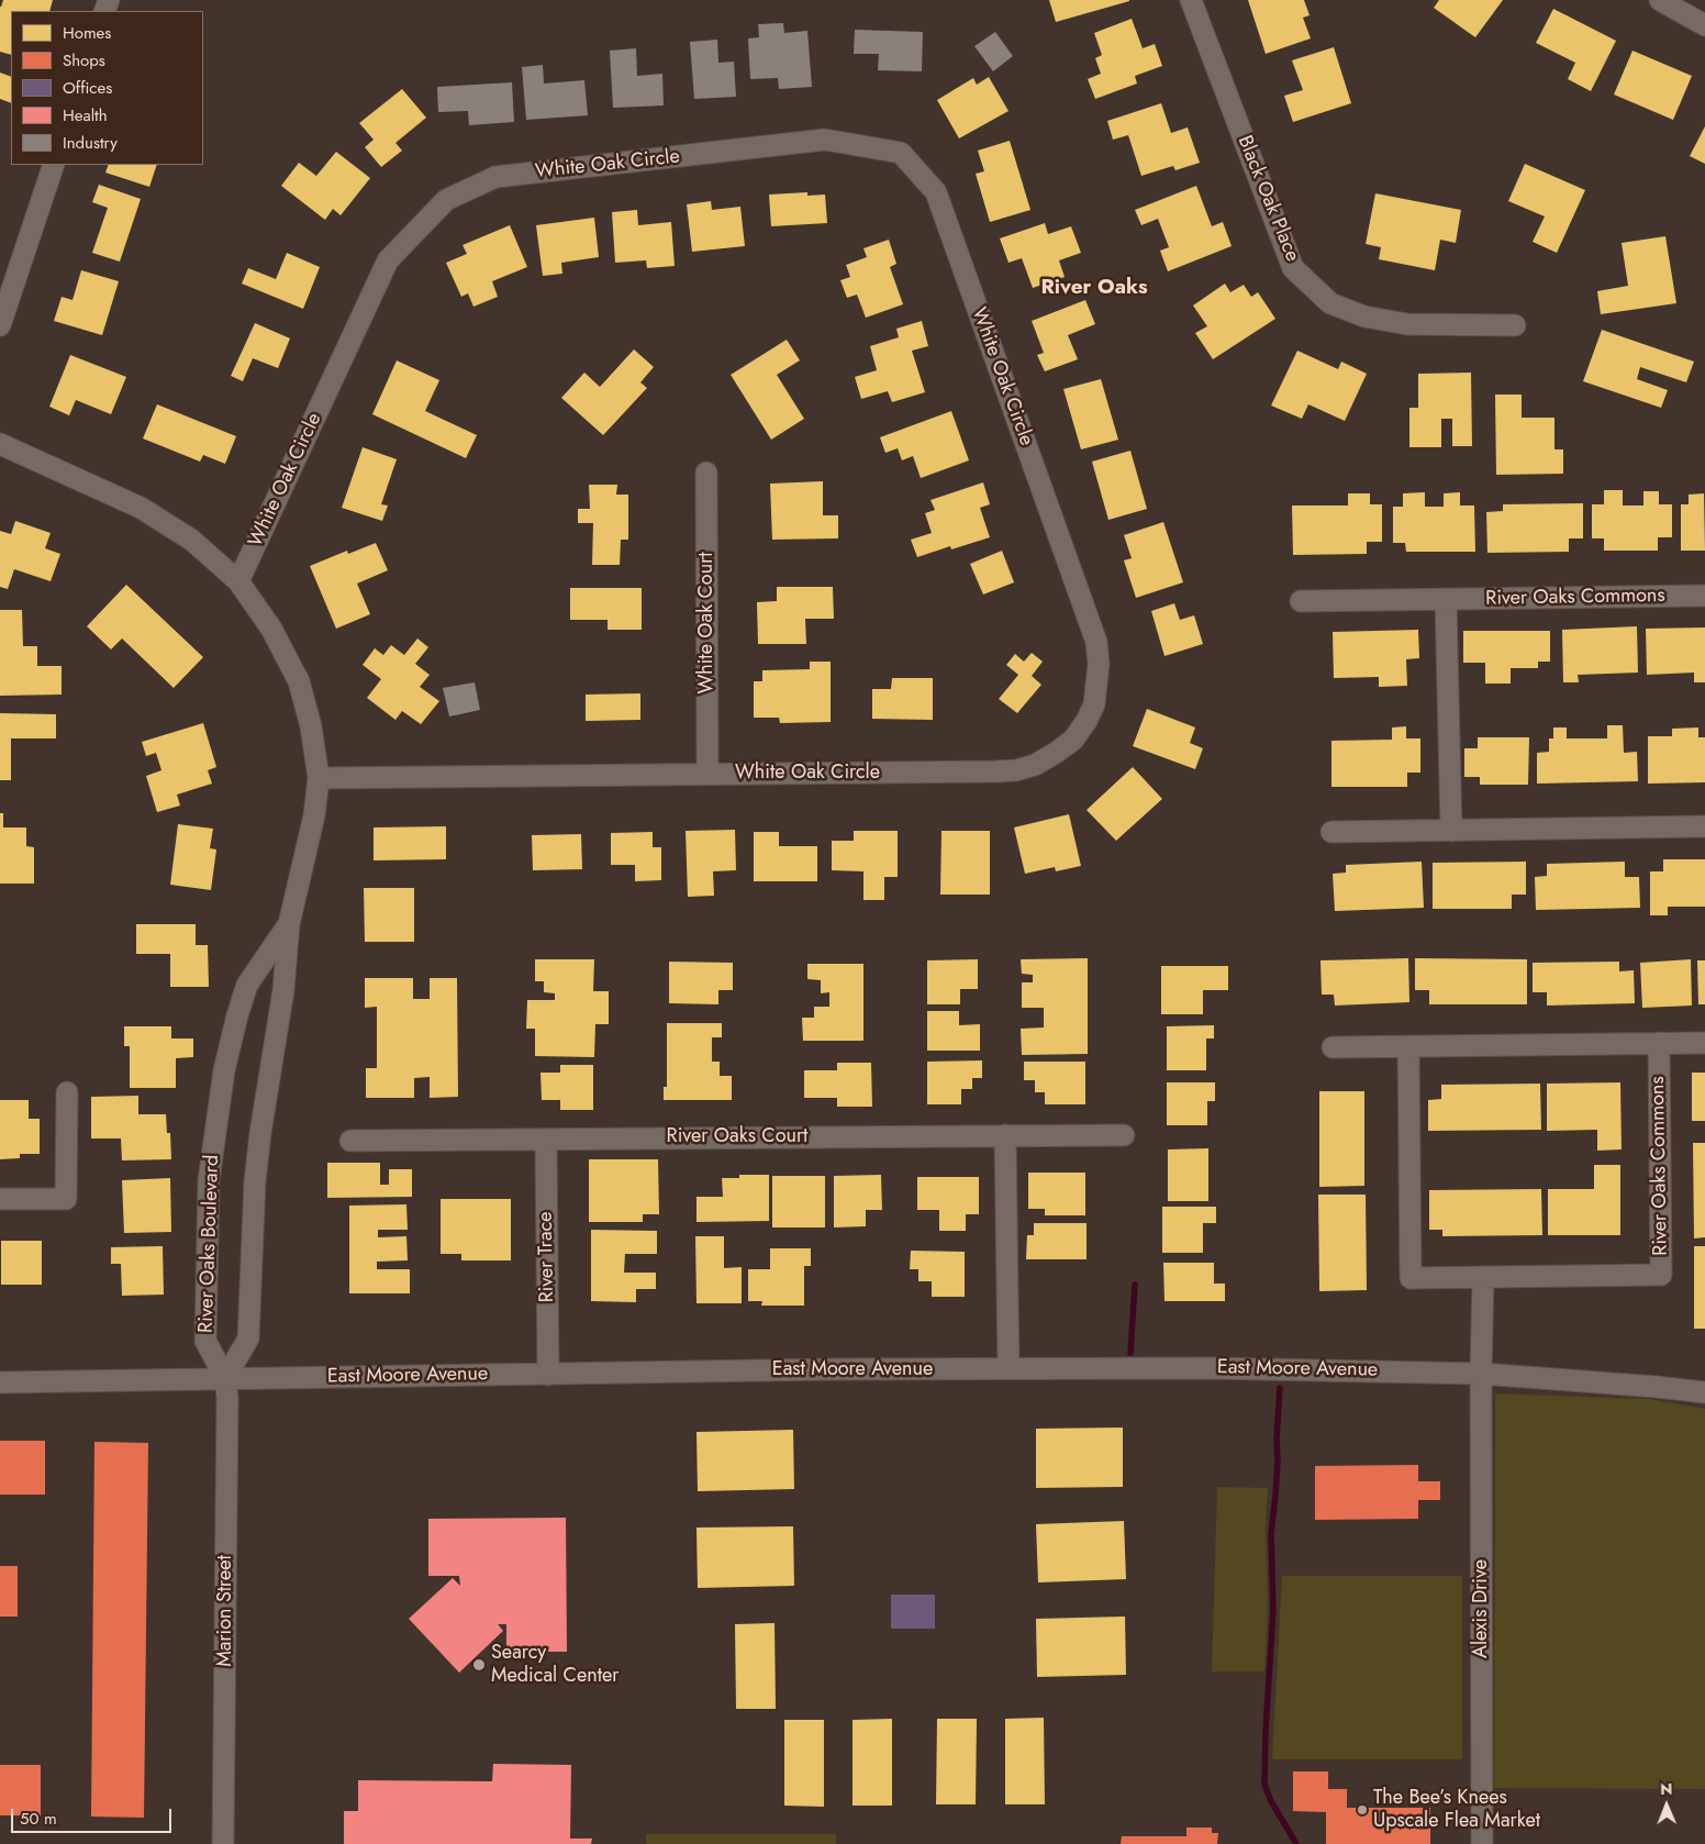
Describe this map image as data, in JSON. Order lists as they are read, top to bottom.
{
  "streets": {
    "street": [
      "White Oak Circle",
      "Black Oak Place",
      "River Oaks Commons",
      "White Oak Court",
      "River Oaks Court",
      "River Oaks Boulevard",
      "River Trace",
      "East Moore Avenue",
      "Alexis Drive",
      "Marion Street"
    ]
  },
  "crossings": [
    ["White Oak Circle", "White Oak Court"],
    ["White Oak Circle", "River Oaks Boulevard"],
    ["River Oaks Court", "River Trace"],
    ["River Oaks Boulevard", "East Moore Avenue"],
    ["River Oaks Boulevard", "Marion Street"],
    ["River Trace", "East Moore Avenue"],
    ["East Moore Avenue", "Alexis Drive"],
    ["East Moore Avenue", "Marion Street"]
  ],
  "districts": ["River Oaks"],
  "places": ["Searcy Medical Center", "The Bee’s Knees Upscale Flea Market"],
  "legend": [
    "Homes",
    "Shops",
    "Offices",
    "Health",
    "Industry"
  ],
  "scale_bar": "50 m",
  "north": "top"
}
